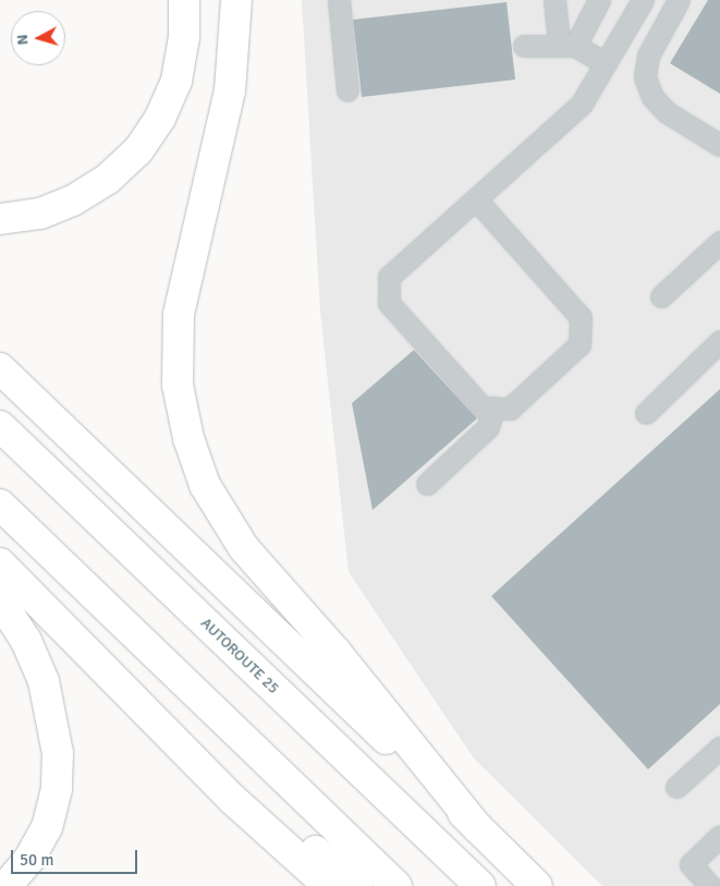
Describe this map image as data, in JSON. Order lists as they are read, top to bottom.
{
  "streets": {
    "highway": ["AUTOROUTE 25"]
  },
  "scale_bar": "50 m",
  "north": "left"
}
